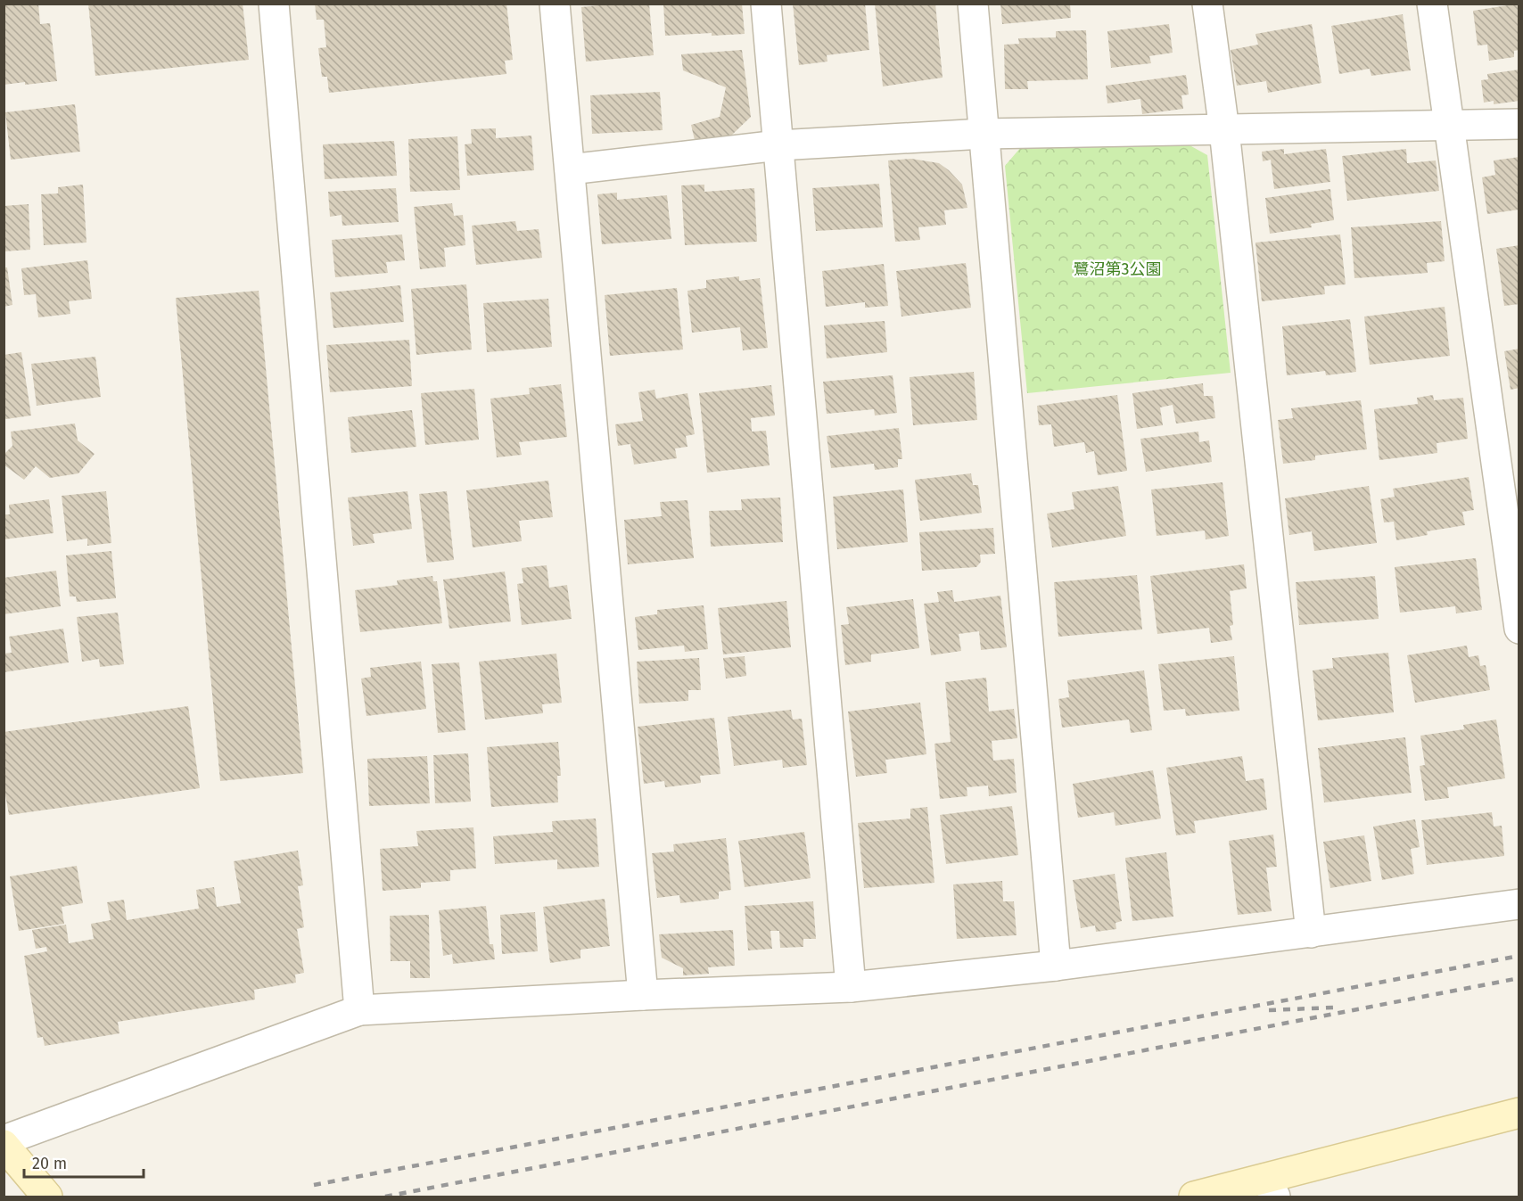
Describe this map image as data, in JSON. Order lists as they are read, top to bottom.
{
  "parks": ["鷺沼第3公園"],
  "scale_bar": "20 m"
}
